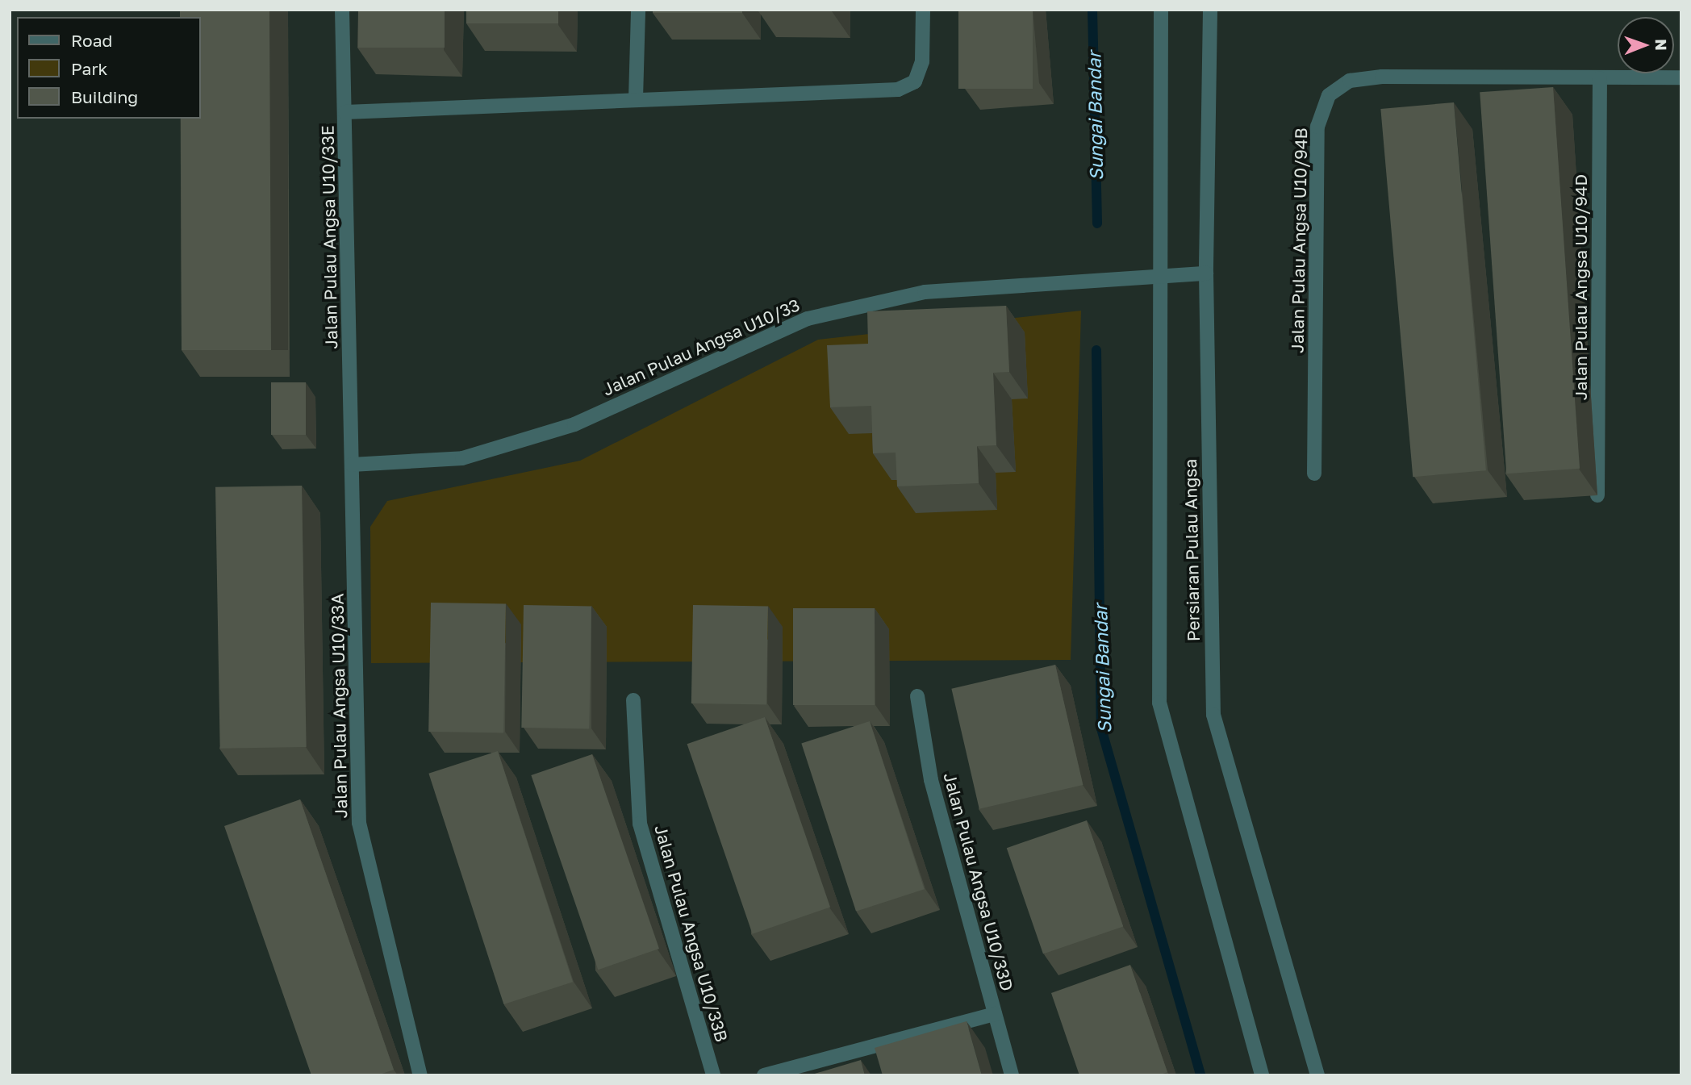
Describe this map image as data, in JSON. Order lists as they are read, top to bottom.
{
  "streets": {
    "street": [
      "Jalan Pulau Angsa U10/33E",
      "Jalan Pulau Angsa U10/94B",
      "Jalan Pulau Angsa U10/94D",
      "Jalan Pulau Angsa U10/33",
      "Persiaran Pulau Angsa",
      "Jalan Pulau Angsa U10/33A",
      "Jalan Pulau Angsa U10/33D",
      "Jalan Pulau Angsa U10/33B"
    ]
  },
  "crossings": [
    ["Jalan Pulau Angsa U10/33E", "Jalan Pulau Angsa U10/33"],
    ["Jalan Pulau Angsa U10/33E", "Jalan Pulau Angsa U10/33A"],
    ["Jalan Pulau Angsa U10/94B", "Jalan Pulau Angsa U10/94D"],
    ["Jalan Pulau Angsa U10/33", "Persiaran Pulau Angsa"],
    ["Jalan Pulau Angsa U10/33", "Jalan Pulau Angsa U10/33A"]
  ],
  "water": ["Sungai Bandar"],
  "legend": ["Road", "Park", "Building"],
  "north": "right"
}
